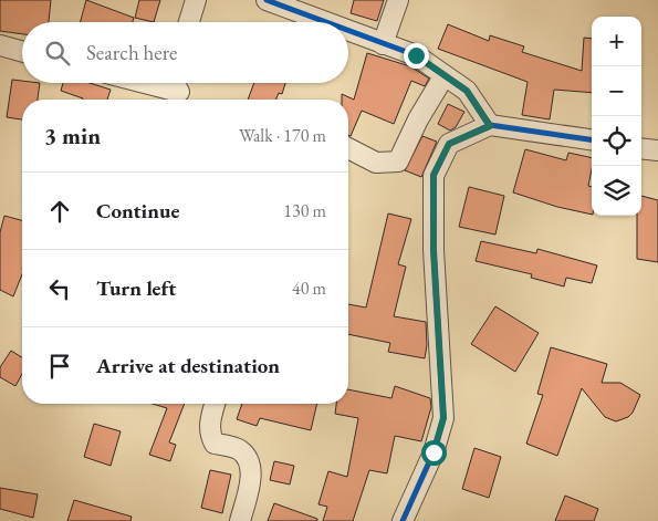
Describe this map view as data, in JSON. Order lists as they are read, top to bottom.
{
  "page": {
    "map_buttons": ["+", "−"],
    "search": "Search here",
    "heading": ["3 min", "Walk · 170 m"],
    "list": [
      ["Continue", "130 m"],
      ["Turn left", "40 m"],
      "Arrive at destination"
    ]
  }
}
